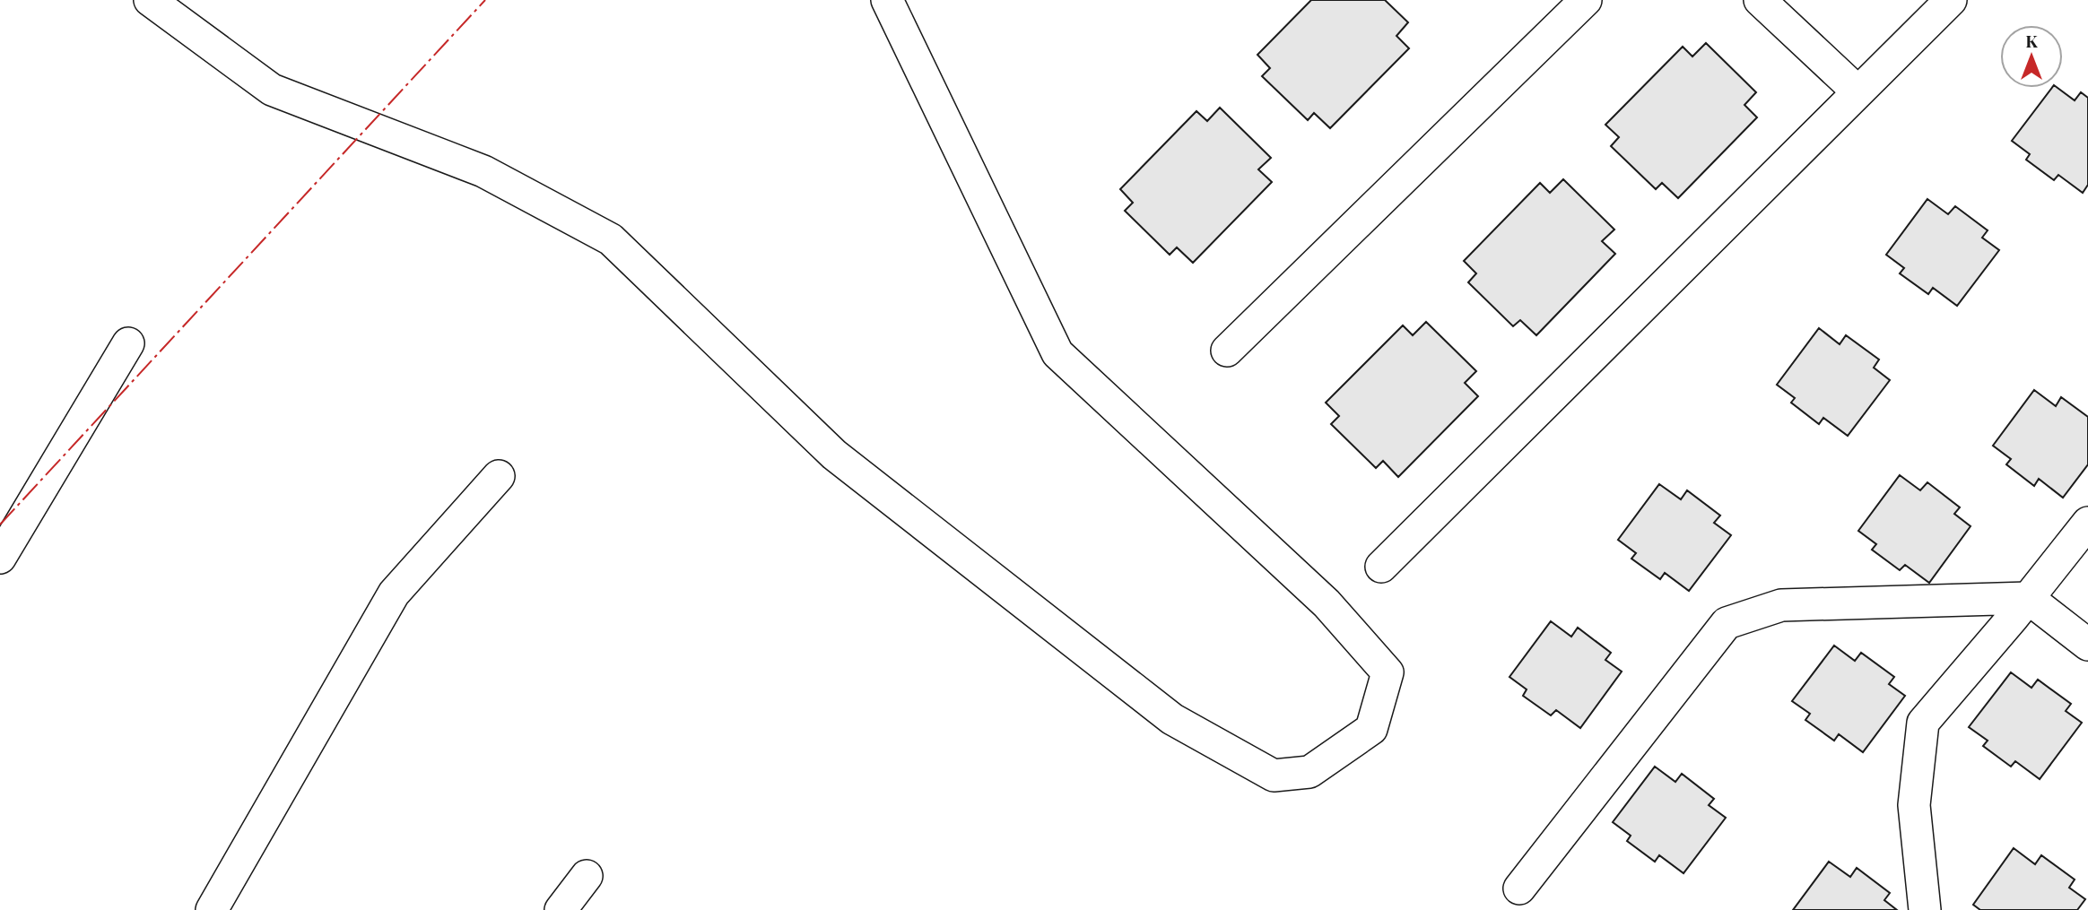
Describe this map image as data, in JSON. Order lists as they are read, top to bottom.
{
  "north": "top"
}
